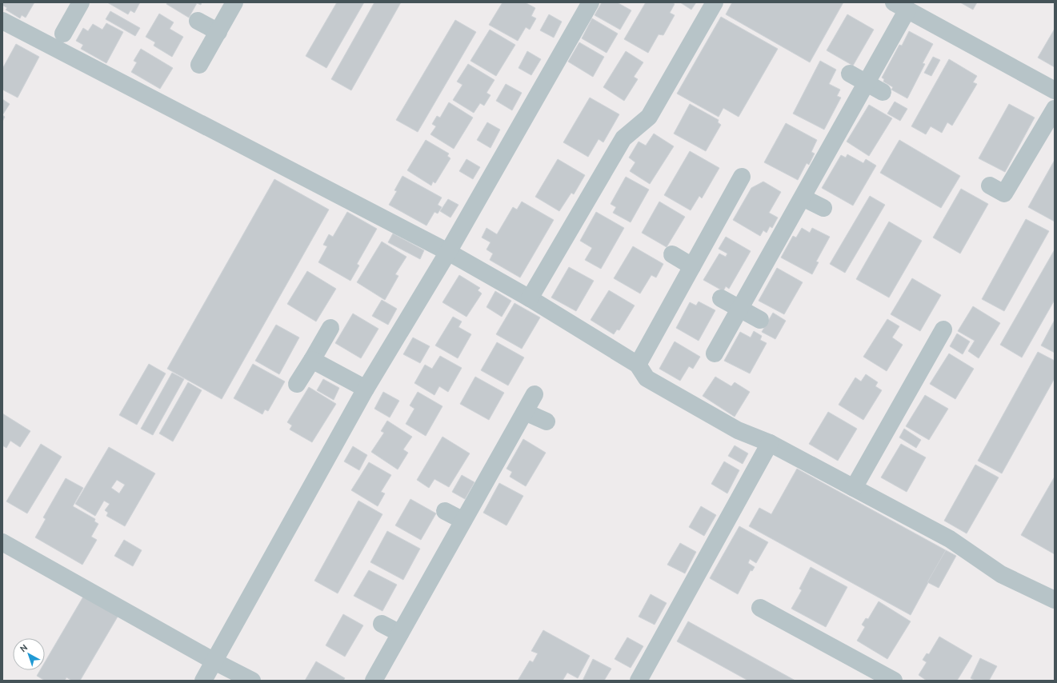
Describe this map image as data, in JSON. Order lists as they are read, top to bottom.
{
  "north": "top left"
}
